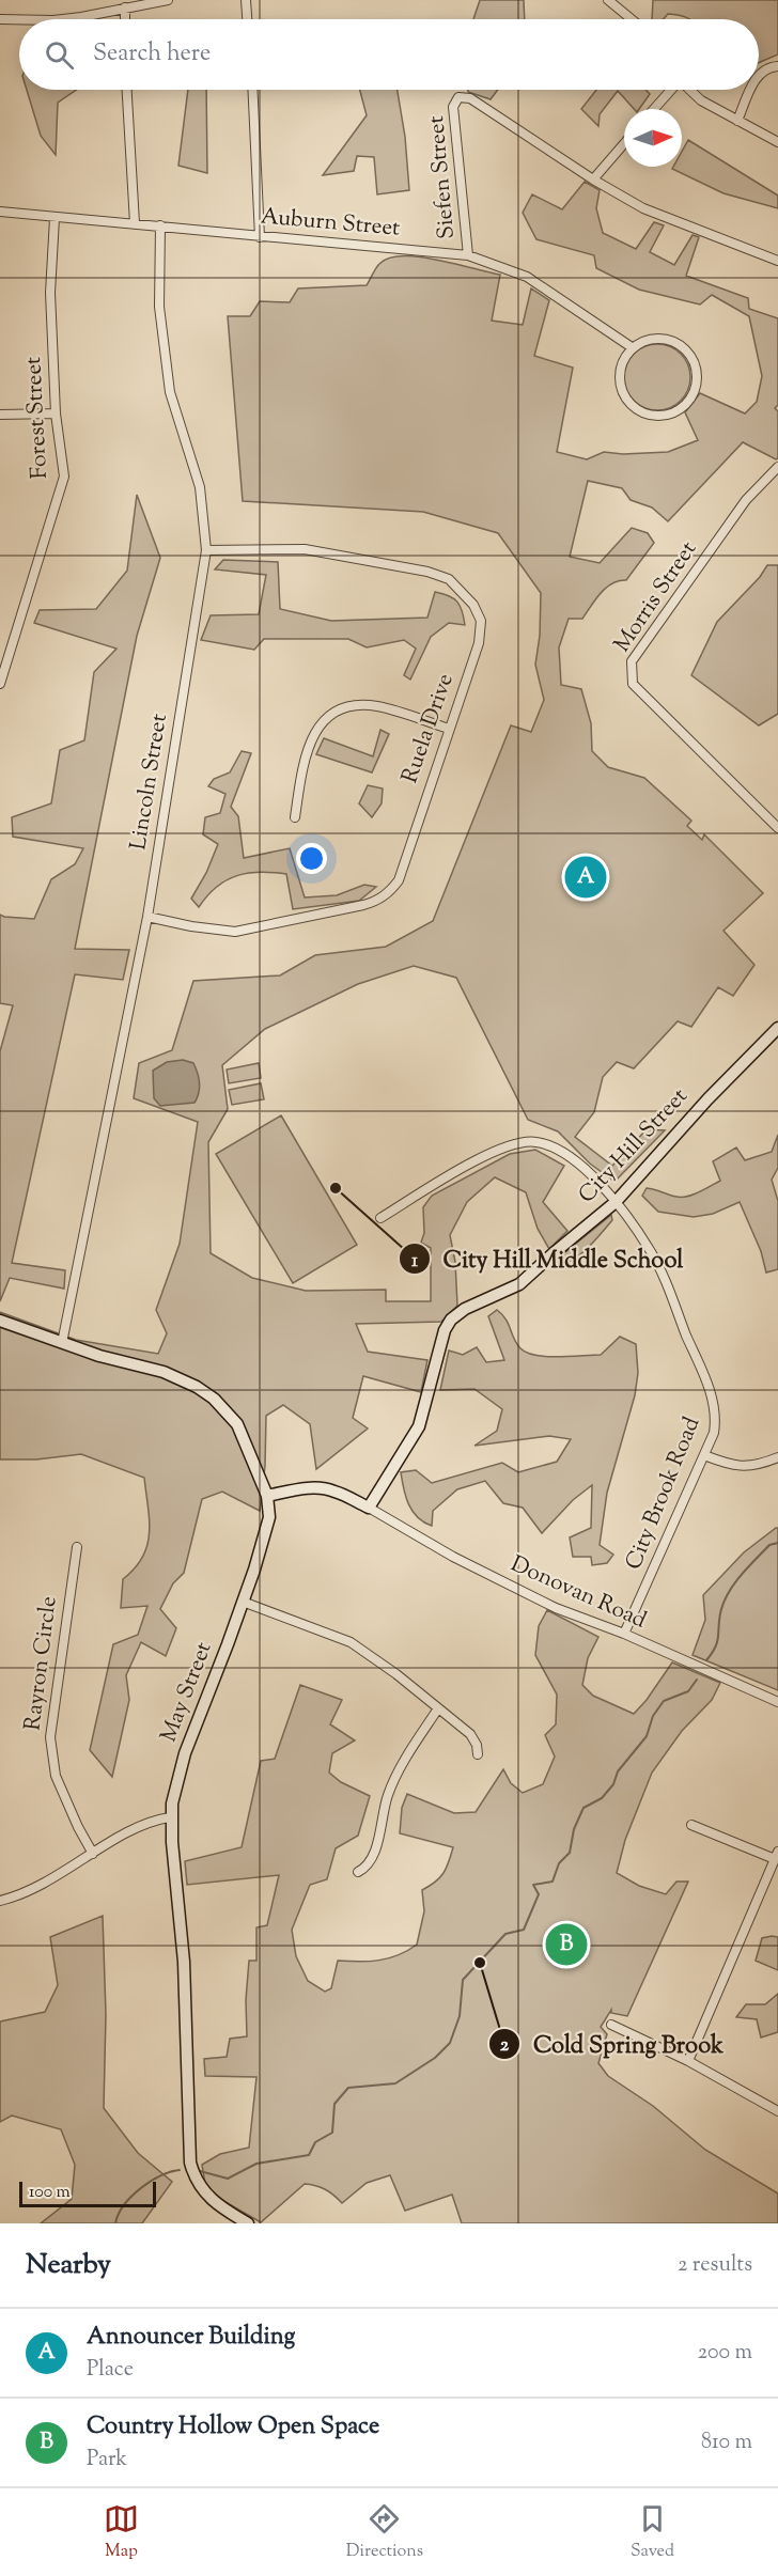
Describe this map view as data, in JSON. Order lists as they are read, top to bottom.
{
  "streets": {
    "street": [
      "Siefen Street",
      "Auburn Street",
      "Forest Street",
      "Morris Street",
      "Ruela Drive",
      "Lincoln Street",
      "City Hill Street",
      "City Brook Road",
      "Donovan Road",
      "Rayron Circle",
      "May Street"
    ]
  },
  "crossings": [
    ["Siefen Street", "Auburn Street"],
    ["Auburn Street", "Forest Street"],
    ["Auburn Street", "Lincoln Street"],
    ["Ruela Drive", "Lincoln Street"],
    ["Lincoln Street", "May Street"],
    ["City Hill Street", "City Brook Road"],
    ["City Hill Street", "Donovan Road"],
    ["City Brook Road", "Donovan Road"]
  ],
  "places": ["City Hill Middle School", "Cold Spring Brook"],
  "scale_bar": "100 m",
  "north": "right",
  "page": {
    "search": "Search here",
    "pins": ["A", "B"],
    "scale": "100 m",
    "heading": ["Nearby", "2 results"],
    "list": [
      {
        "mark": "A",
        "name": "Announcer Building",
        "note": "Place",
        "value": "200 m"
      },
      {
        "mark": "B",
        "name": "Country Hollow Open Space",
        "note": "Park",
        "value": "810 m"
      }
    ],
    "nav": ["Map", "Directions", "Saved"]
  }
}
